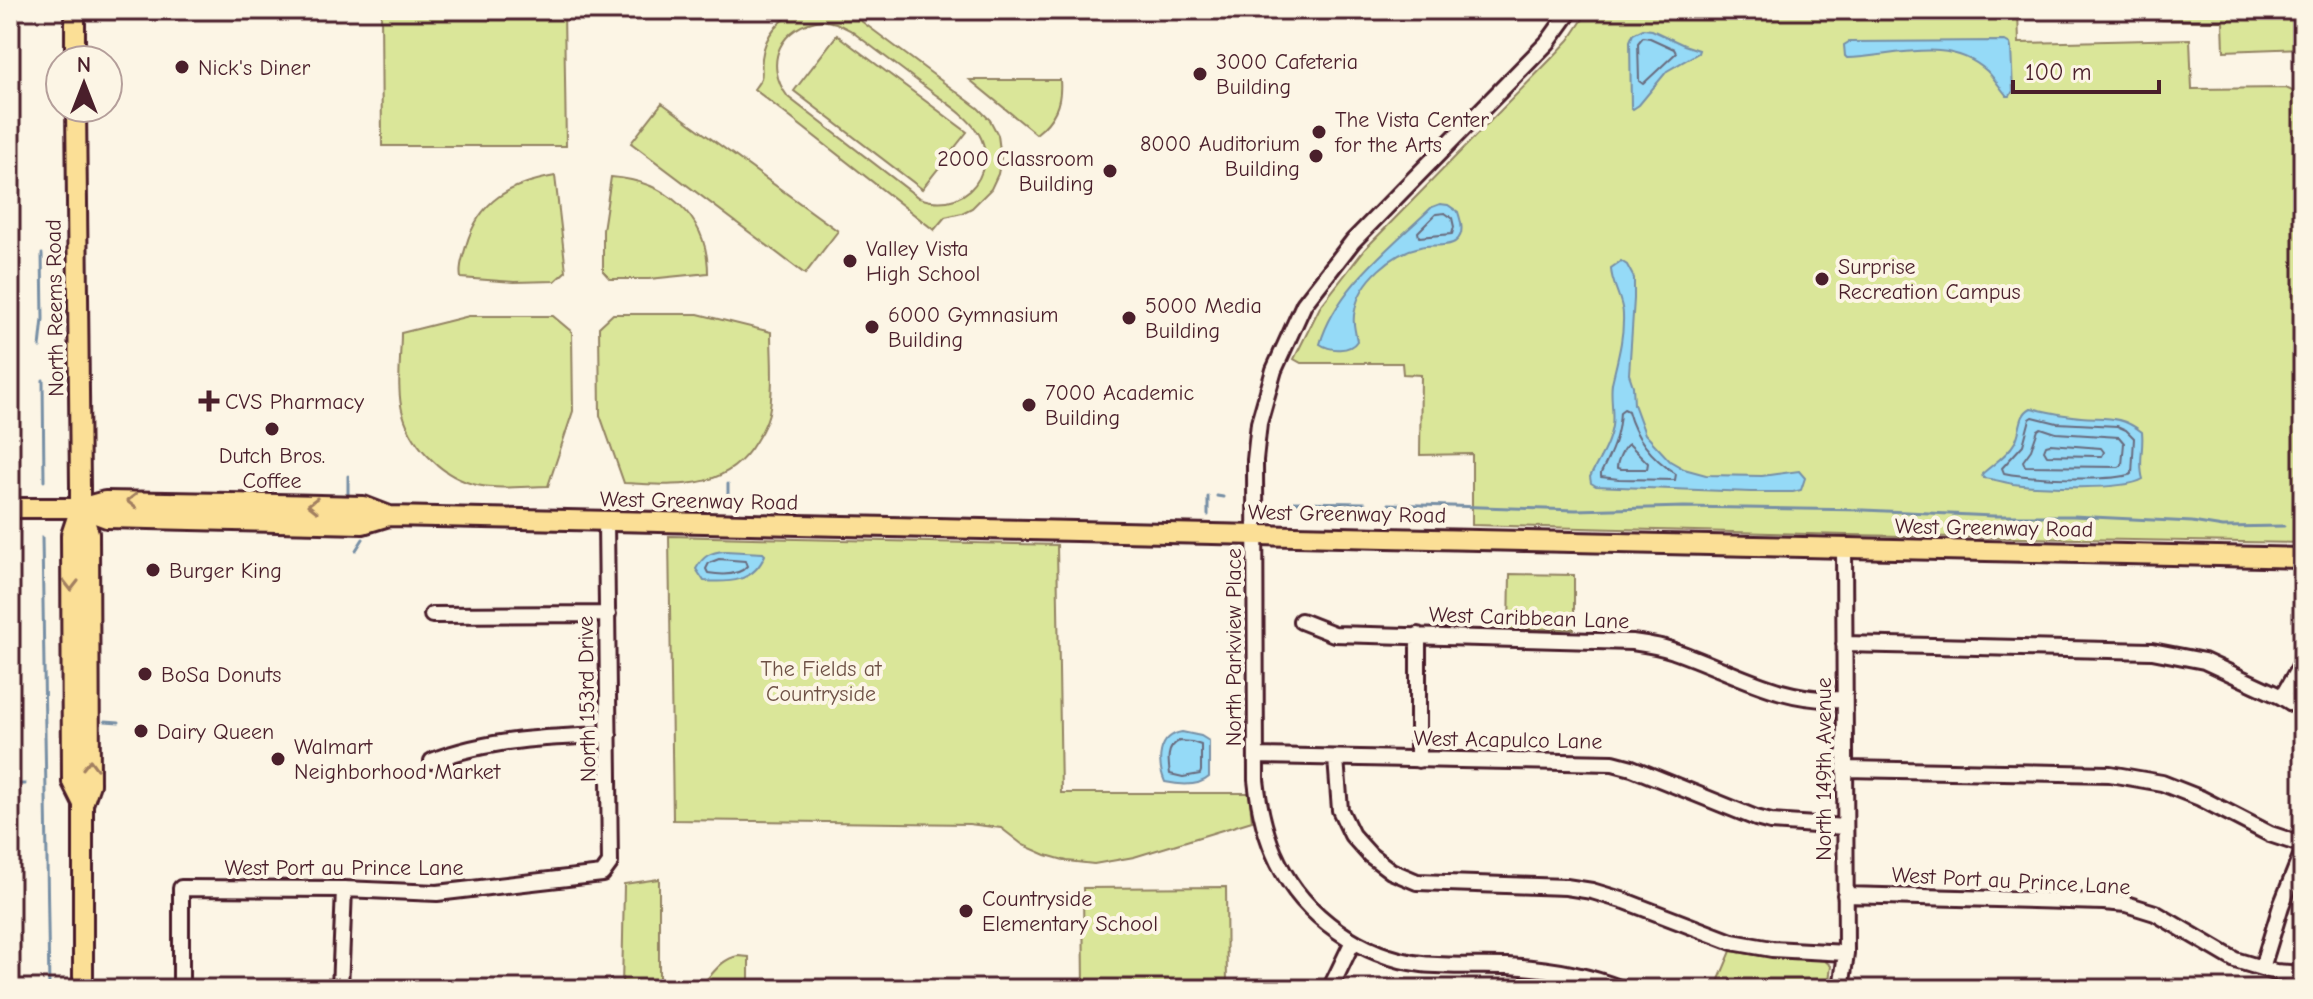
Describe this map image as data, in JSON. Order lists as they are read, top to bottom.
{
  "streets": {
    "main road": ["North Reems Road", "West Greenway Road"],
    "street": [
      "West Caribbean Lane",
      "North Parkview Place",
      "North 153rd Drive",
      "West Acapulco Lane",
      "North 149th Avenue",
      "West Port au Prince Lane"
    ]
  },
  "crossings": [
    ["North Reems Road", "West Greenway Road"],
    ["West Greenway Road", "North Parkview Place"],
    ["West Greenway Road", "North 153rd Drive"],
    ["West Greenway Road", "North 149th Avenue"],
    ["West Caribbean Lane", "North 149th Avenue"],
    ["North Parkview Place", "West Acapulco Lane"],
    ["North 153rd Drive", "West Port au Prince Lane"],
    ["West Acapulco Lane", "North 149th Avenue"],
    ["North 149th Avenue", "West Port au Prince Lane"]
  ],
  "parks": ["The Fields at Countryside"],
  "places": {
    "other": [
      "Nick's Diner",
      "3000 Cafeteria Building",
      "The Vista Center for the Arts",
      "8000 Auditorium Building",
      "2000 Classroom Building",
      "Valley Vista High School",
      "Surprise Recreation Campus",
      "5000 Media Building",
      "6000 Gymnasium Building",
      "7000 Academic Building",
      "Dutch Bros. Coffee",
      "Burger King",
      "BoSa Donuts",
      "Dairy Queen",
      "Walmart Neighborhood Market",
      "Countryside Elementary School"
    ],
    "health": ["CVS Pharmacy"]
  },
  "scale_bar": "100 m",
  "north": "top"
}
